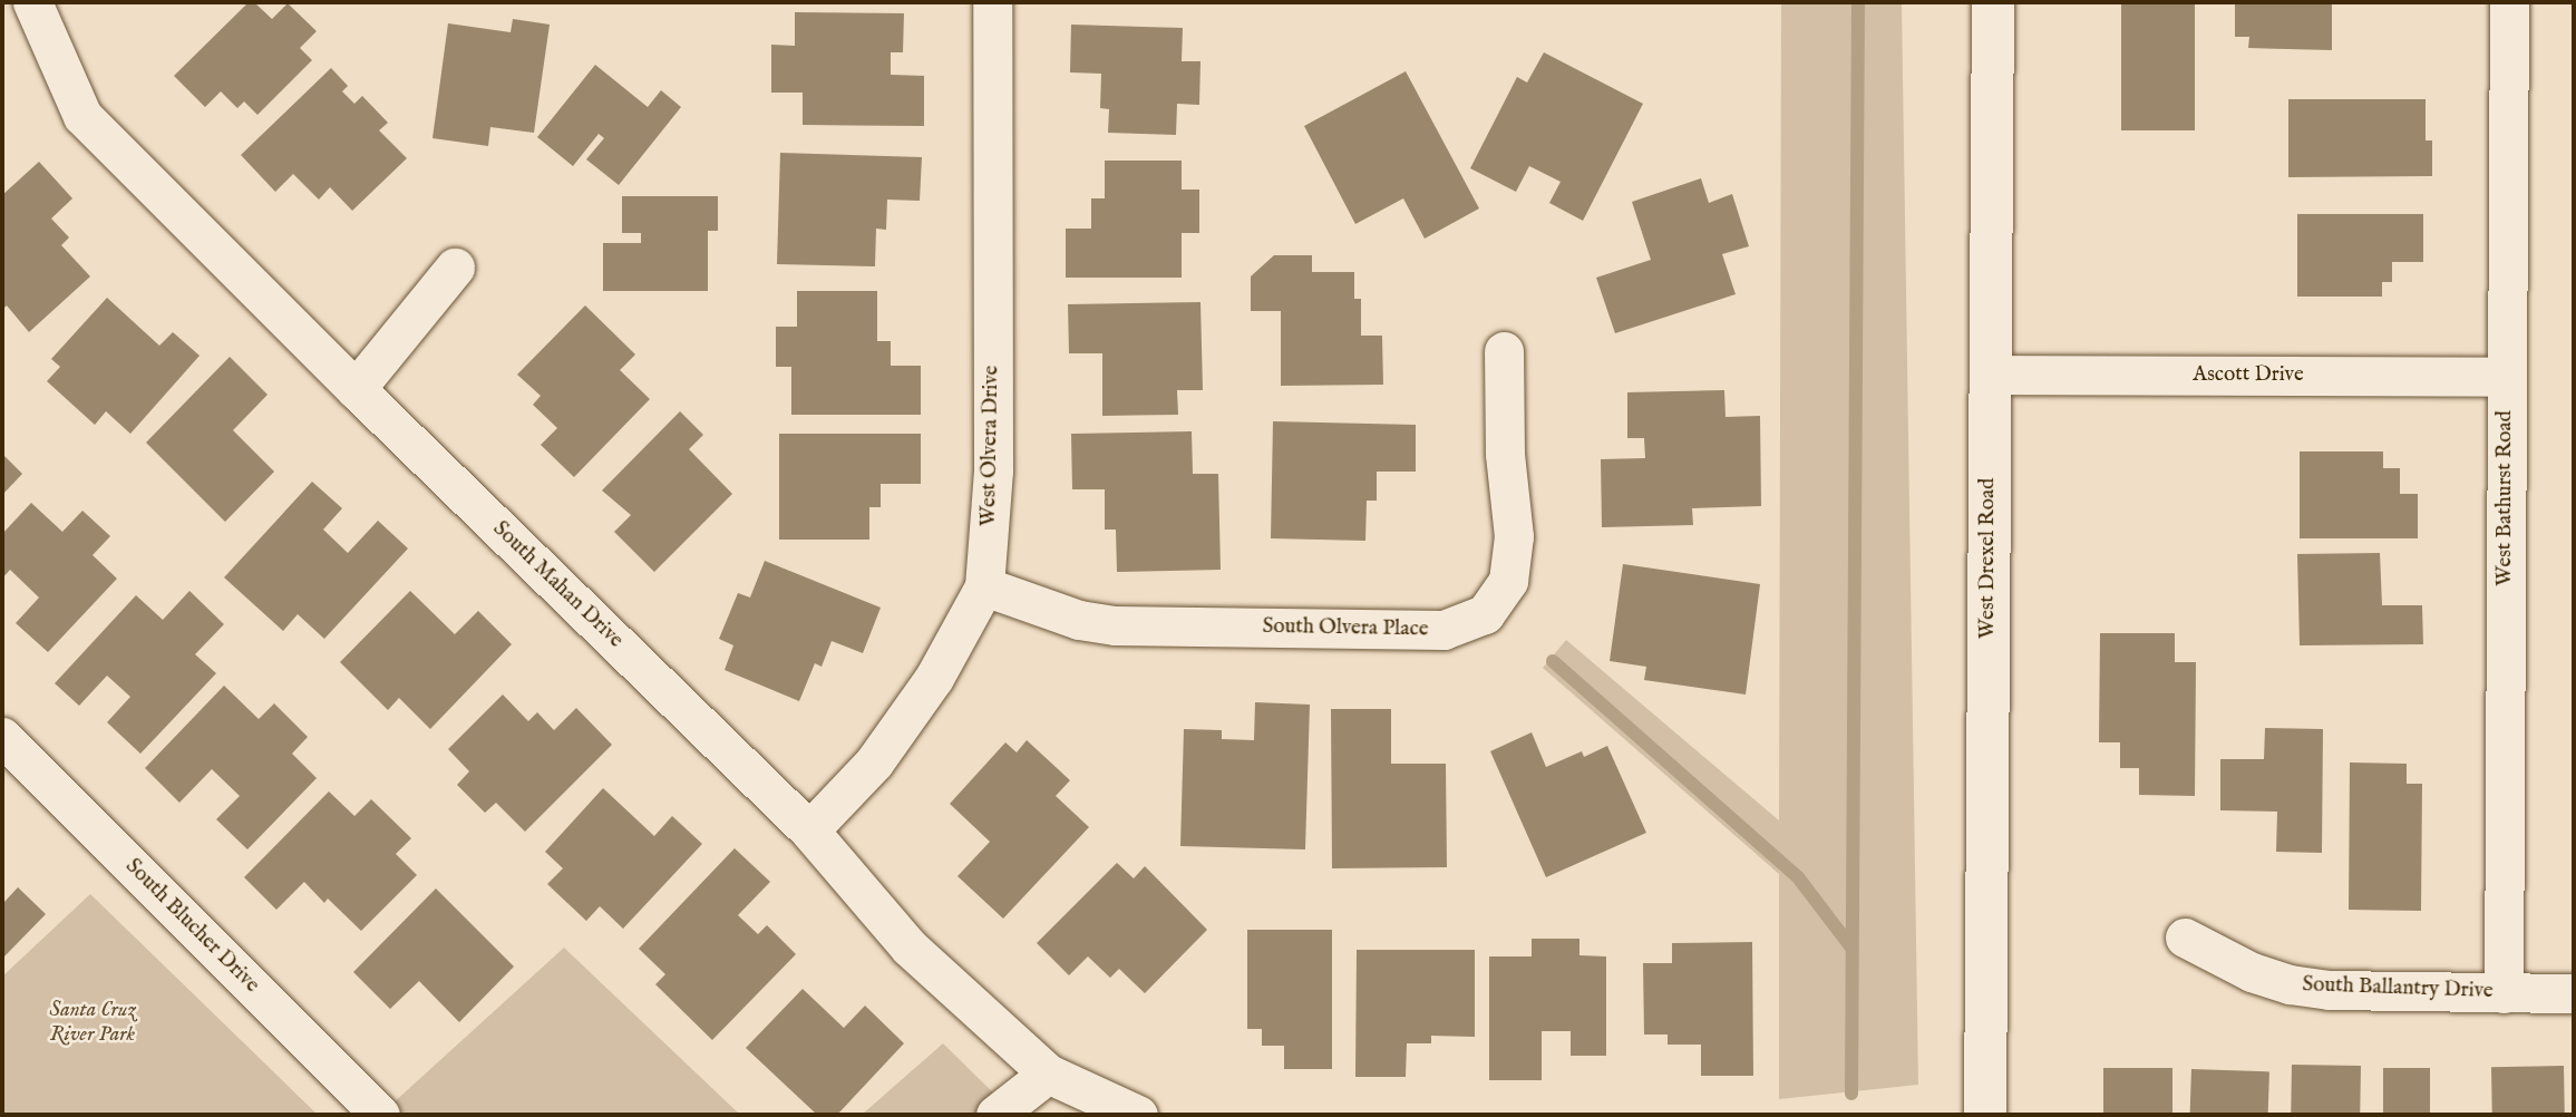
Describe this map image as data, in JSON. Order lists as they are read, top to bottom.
{
  "streets": {
    "street": [
      "Ascott Drive",
      "West Olvera Drive",
      "West Bathurst Road",
      "West Drexel Road",
      "South Mahan Drive",
      "South Olvera Place",
      "South Blucher Drive",
      "South Ballantry Drive"
    ]
  },
  "crossings": [
    ["Ascott Drive", "West Bathurst Road"],
    ["Ascott Drive", "West Drexel Road"],
    ["West Olvera Drive", "South Mahan Drive"],
    ["West Olvera Drive", "South Olvera Place"],
    ["West Bathurst Road", "South Ballantry Drive"]
  ],
  "parks": ["Santa Cruz River Park"]
}
